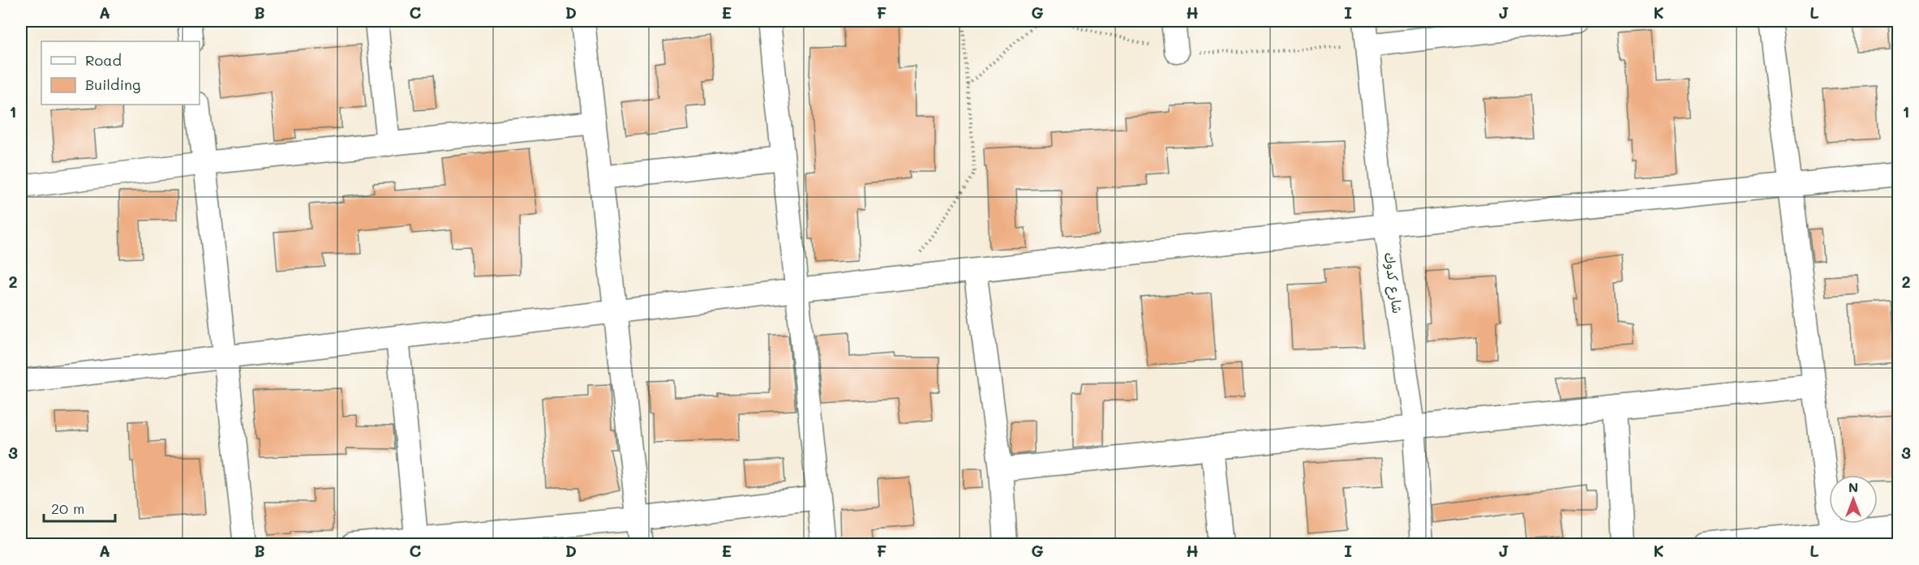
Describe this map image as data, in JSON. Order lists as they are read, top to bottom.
{
  "streets": {
    "street": ["شارع كدوك"]
  },
  "legend": ["Road", "Building"],
  "scale_bar": "20 m",
  "north": "top",
  "grid": {
    "columns": [
      "A",
      "B",
      "C",
      "D",
      "E",
      "F",
      "G",
      "H",
      "I",
      "J",
      "K",
      "L"
    ],
    "rows": ["1", "2", "3"]
  }
}
